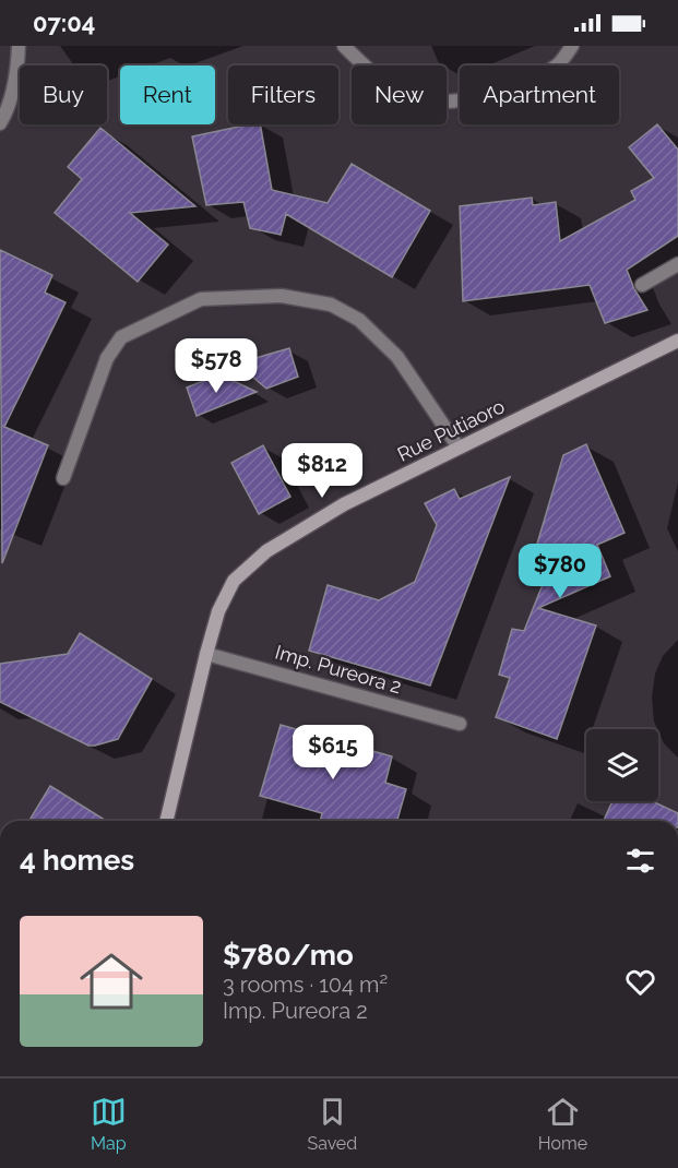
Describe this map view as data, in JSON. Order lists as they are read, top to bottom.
{
  "streets": {
    "main road": ["Rue Putiaoro"],
    "street": ["Imp. Pureora 2"]
  },
  "crossings": [
    ["Rue Putiaoro", "Imp. Pureora 2"]
  ],
  "page": {
    "status": "07:04",
    "chip": [
      "Buy",
      "Rent",
      "Filters",
      "New",
      "Apartment"
    ],
    "price": [
      "$578",
      "$812",
      "$780",
      "$615"
    ],
    "heading": "4 homes",
    "list": [
      {
        "name": "$780/mo",
        "note": "3 rooms · 104 m² · Imp. Pureora 2"
      }
    ],
    "tabs": ["Map", "Saved", "Home"]
  }
}
